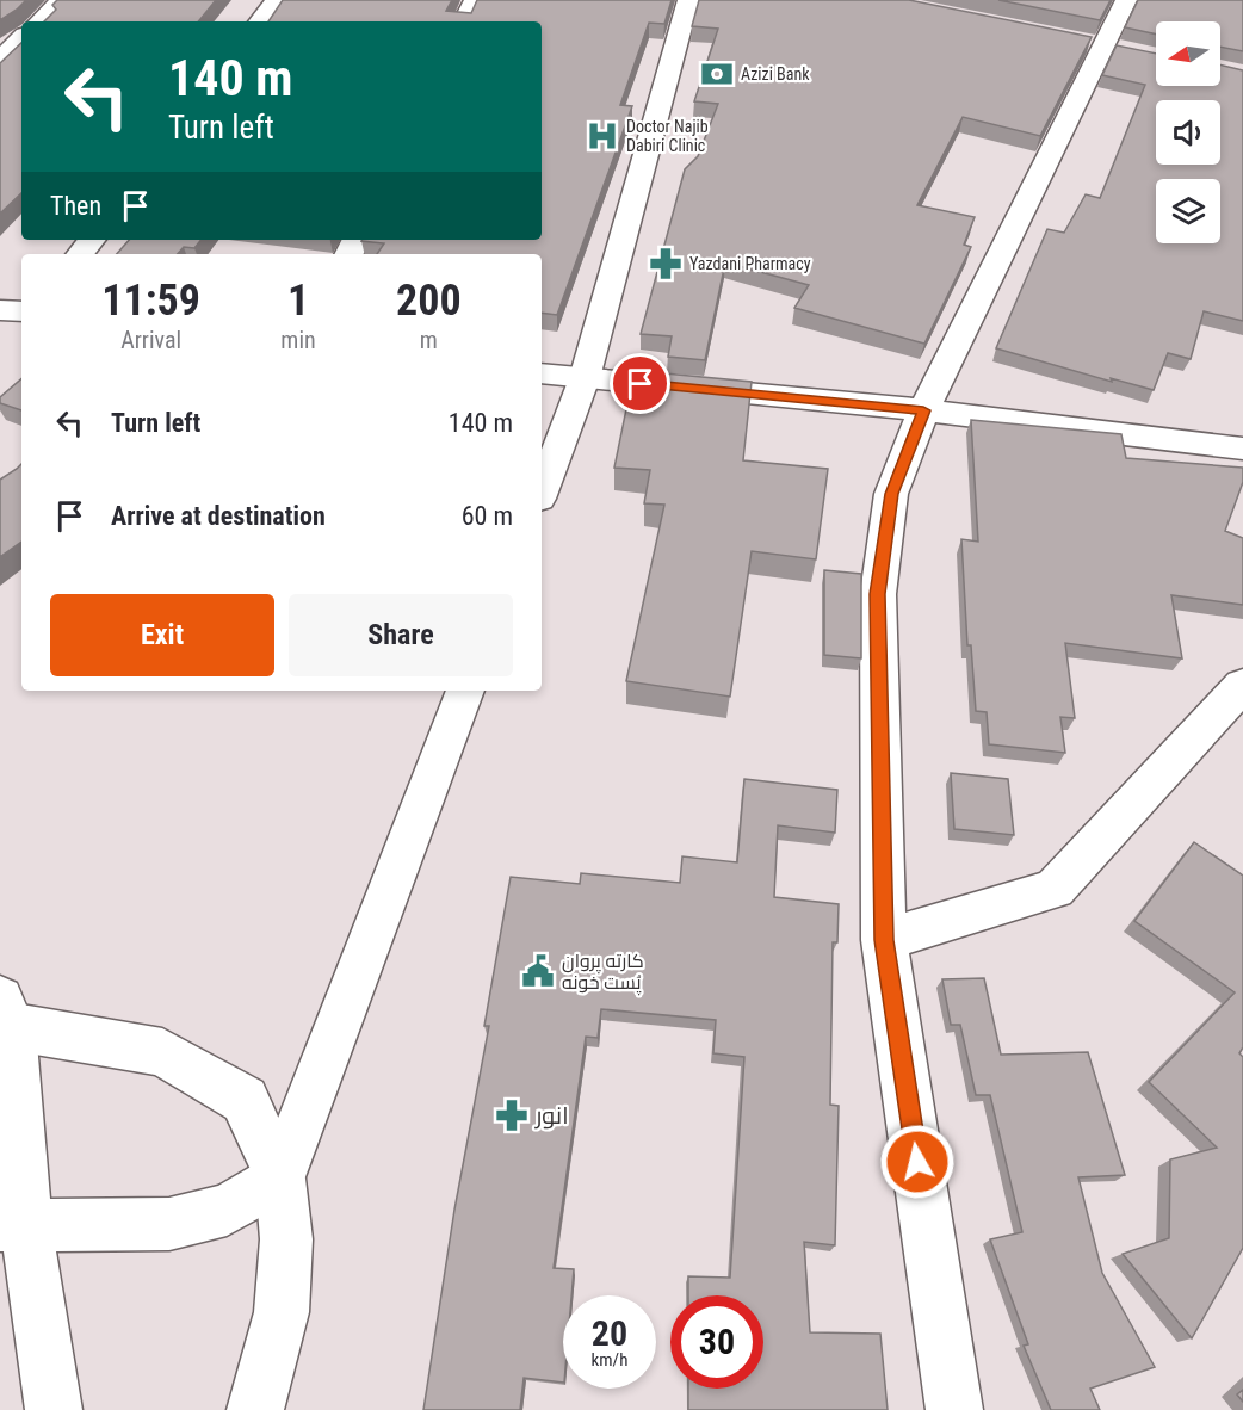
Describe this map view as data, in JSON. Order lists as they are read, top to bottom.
{
  "places": {
    "bank": ["Azizi Bank"],
    "hospital": ["Doctor Najib Dabiri Clinic"],
    "pharmacy": ["Yazdani Pharmacy", "انور"],
    "public building": ["کارته پروان پُست خونه"]
  },
  "north": "left",
  "page": {
    "turn": ["140 m", "Turn left"],
    "then": "Then",
    "eta": [
      "11:59",
      "Arrival",
      "1",
      "min",
      "200",
      "m"
    ],
    "list": [
      {
        "name": "Turn left",
        "value": "140 m"
      },
      {
        "name": "Arrive at destination",
        "value": "60 m"
      }
    ],
    "buttons": ["Exit", "Share"],
    "speed": "20 km/h",
    "limit": "30"
  }
}
